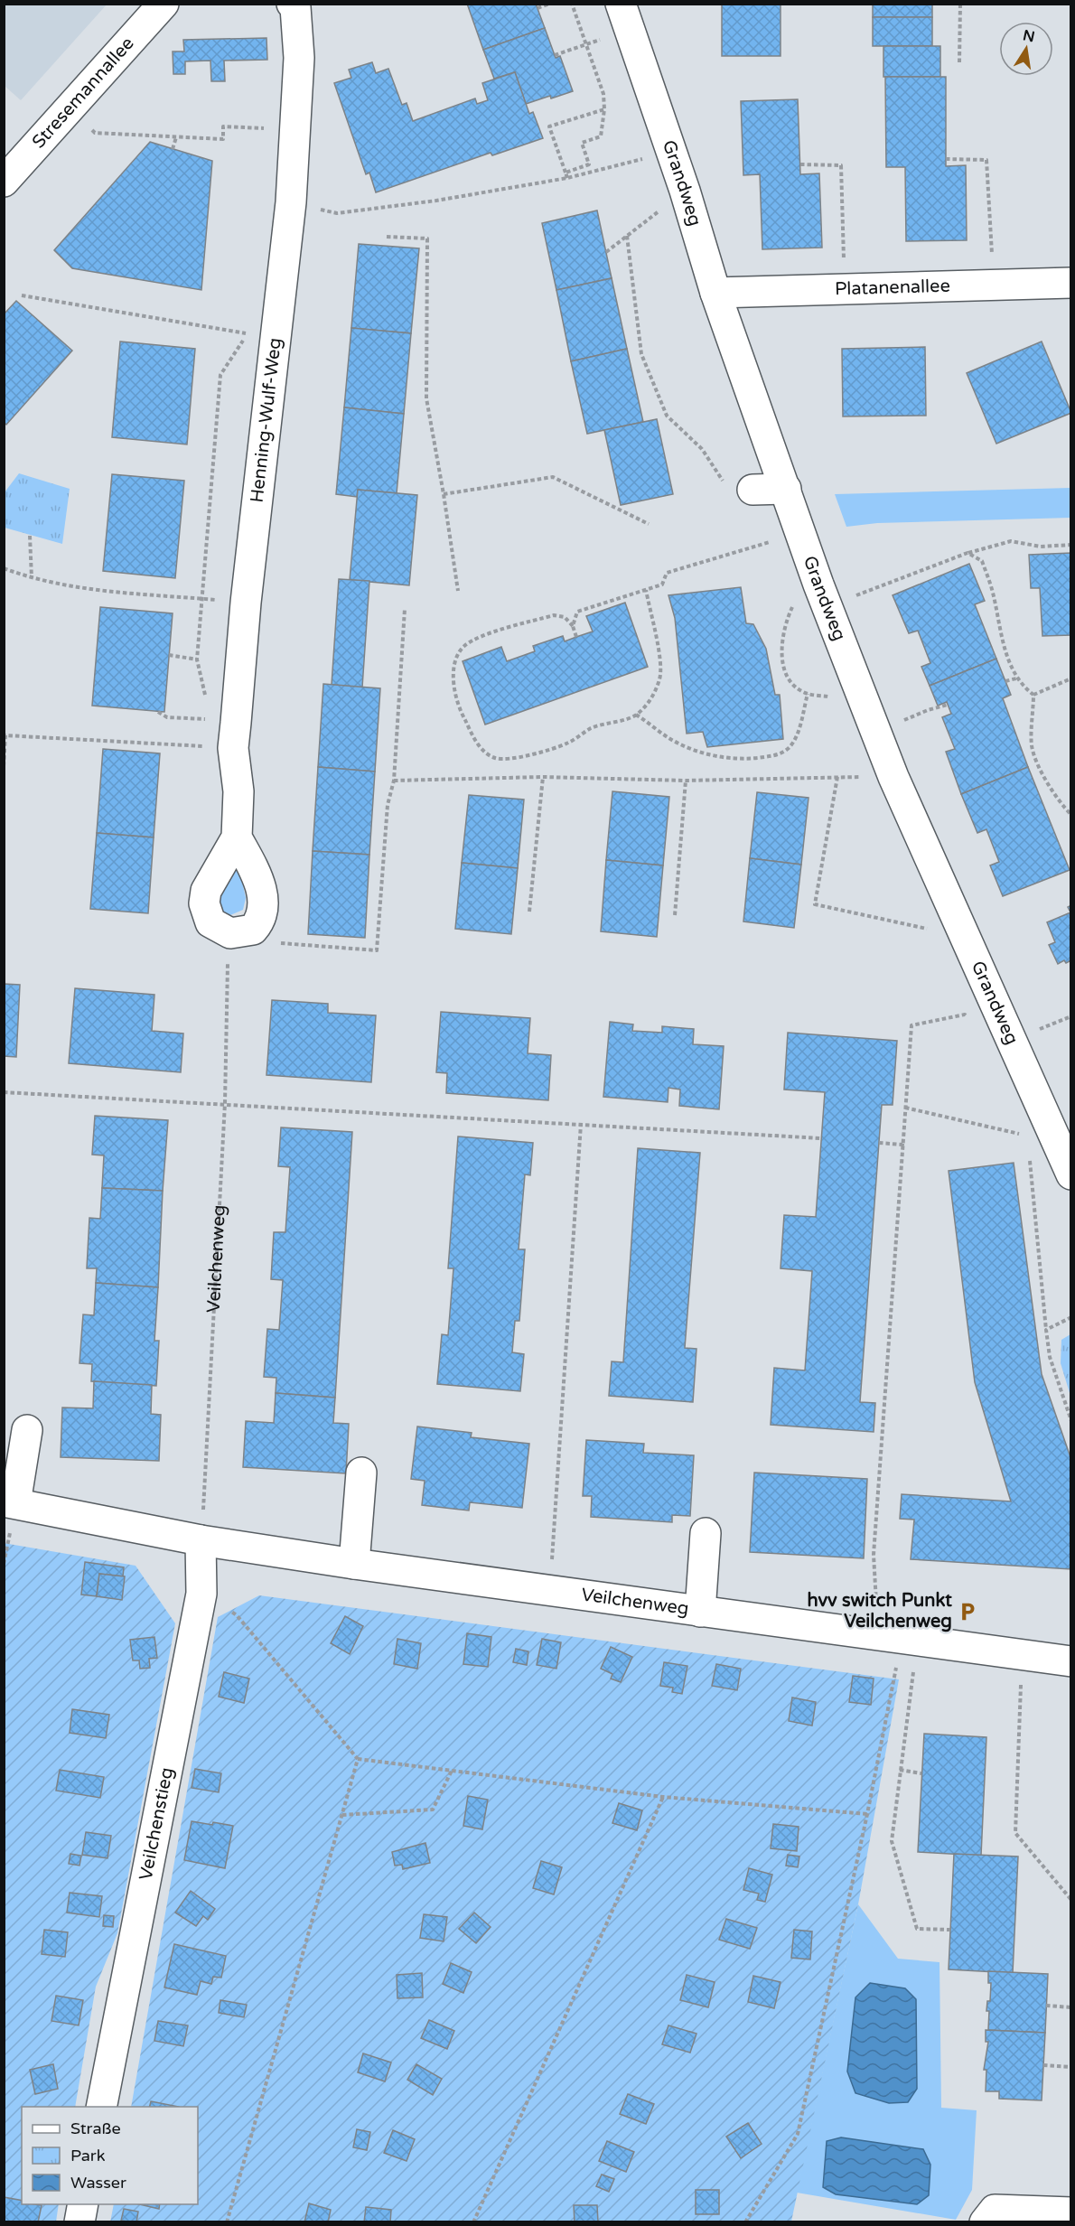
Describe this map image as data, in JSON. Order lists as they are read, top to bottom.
{
  "streets": {
    "street": [
      "Stresemannallee",
      "Grandweg",
      "Platanenallee",
      "Henning-Wulf-Weg",
      "Veilchenweg",
      "Veilchenstieg"
    ]
  },
  "crossings": [
    ["Grandweg", "Platanenallee"],
    ["Veilchenweg", "Veilchenstieg"]
  ],
  "places": {
    "parking": ["hvv switch Punkt Veilchenweg"]
  },
  "legend": ["Straße", "Park", "Wasser"],
  "north": "top"
}
